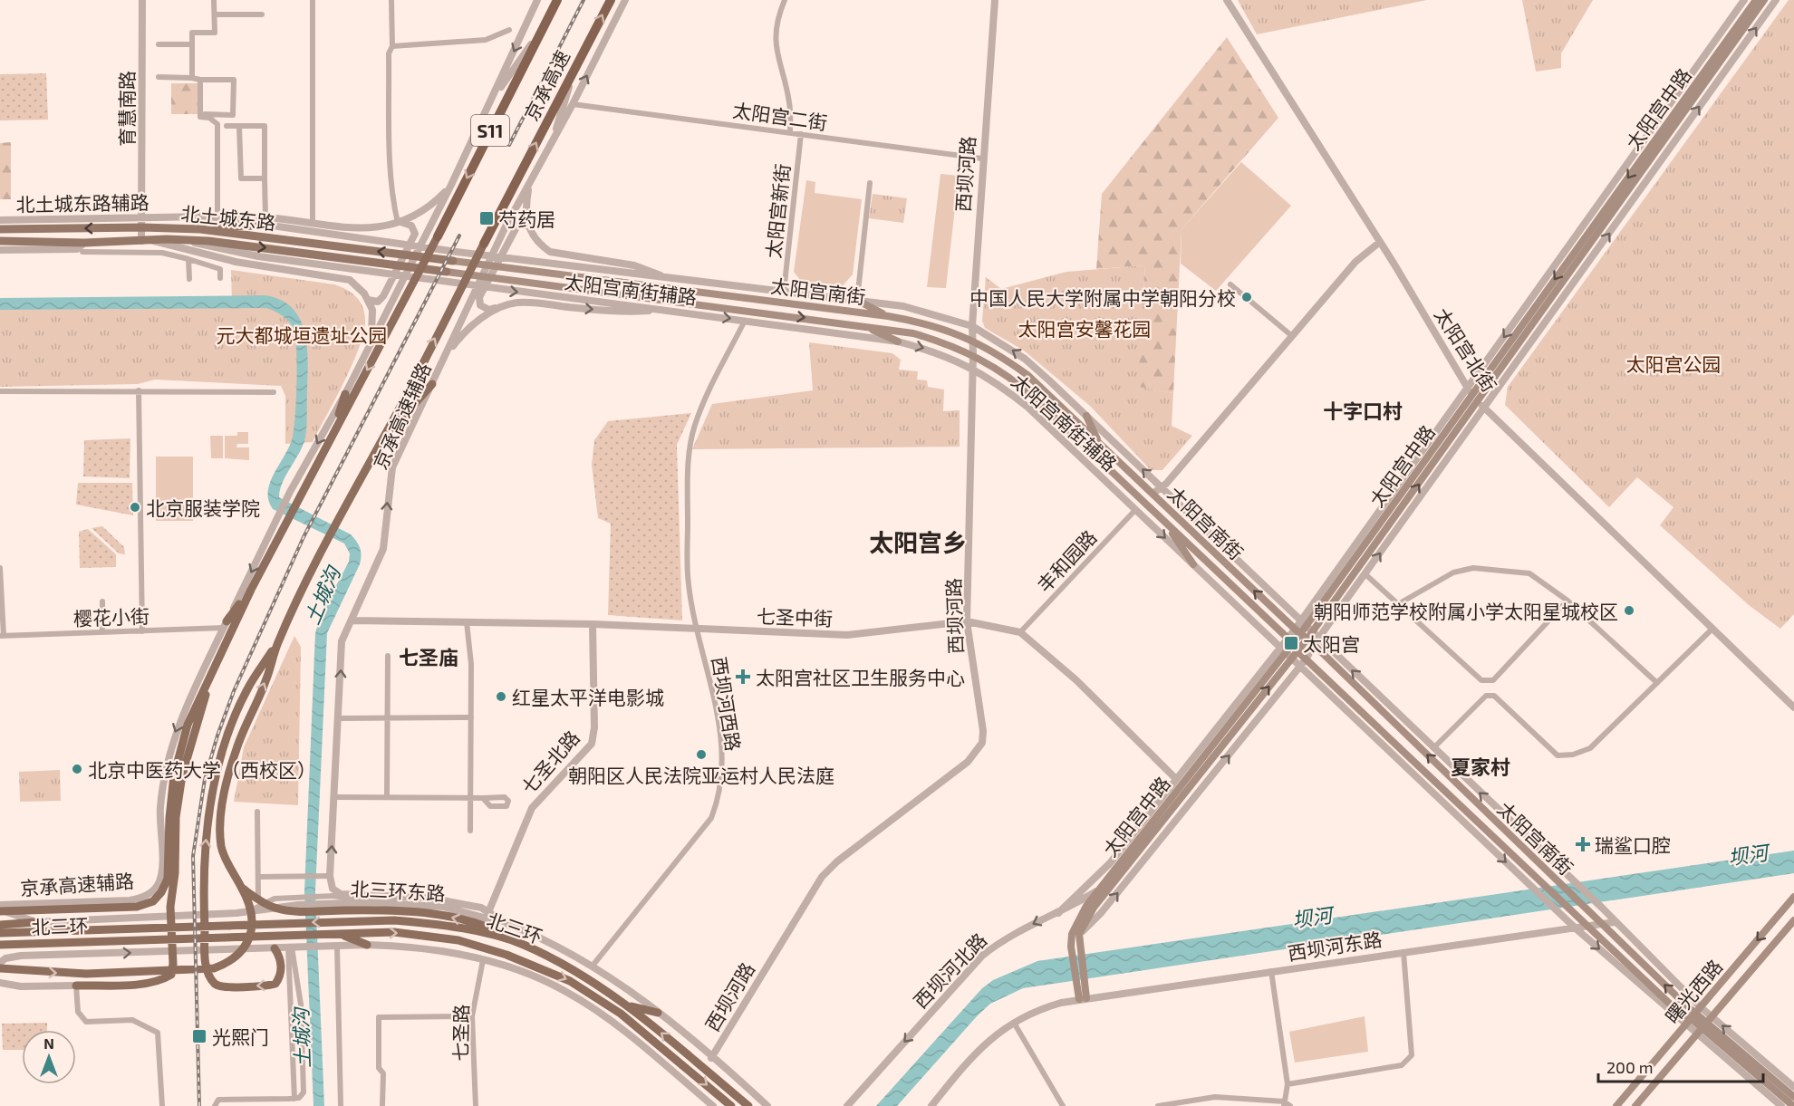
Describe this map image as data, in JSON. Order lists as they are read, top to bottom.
{
  "streets": {
    "highway": ["京承高速", "S11", "北三环"],
    "main road": [
      "太阳宫中路",
      "北土城东路",
      "太阳宫南街",
      "曙光西路"
    ],
    "street": [
      "育慧南路",
      "太阳宫二街",
      "西坝河路",
      "北土城东路辅路",
      "太阳宫新街",
      "太阳宫南街辅路",
      "太阳宫北街",
      "京承高速辅路",
      "丰和园路",
      "樱花小街",
      "七圣中街",
      "西坝河西路",
      "七圣北路",
      "北三环东路",
      "西坝河东路",
      "西坝河北路",
      "七圣路"
    ]
  },
  "crossings": [
    ["育慧南路", "北土城东路辅路"],
    ["育慧南路", "北土城东路"],
    ["太阳宫中路", "太阳宫南街辅路"],
    ["太阳宫中路", "太阳宫南街"],
    ["太阳宫中路", "太阳宫北街"],
    ["太阳宫中路", "七圣中街"],
    ["太阳宫中路", "西坝河北路"],
    ["太阳宫二街", "西坝河路"],
    ["太阳宫二街", "太阳宫新街"],
    ["太阳宫二街", "京承高速辅路"],
    ["西坝河路", "太阳宫南街辅路"],
    ["西坝河路", "太阳宫南街"],
    ["西坝河路", "七圣中街"],
    ["西坝河路", "北三环东路"],
    ["北土城东路辅路", "太阳宫南街辅路"],
    ["太阳宫新街", "太阳宫南街辅路"],
    ["北土城东路", "太阳宫南街"],
    ["太阳宫南街辅路", "太阳宫南街"],
    ["太阳宫南街辅路", "丰和园路"],
    ["太阳宫南街辅路", "西坝河西路"],
    ["太阳宫南街", "西坝河东路"],
    ["太阳宫南街", "曙光西路"],
    ["京承高速辅路", "樱花小街"],
    ["京承高速辅路", "七圣中街"],
    ["丰和园路", "七圣中街"],
    ["七圣中街", "西坝河西路"],
    ["七圣中街", "七圣北路"],
    ["西坝河西路", "北三环东路"]
  ],
  "one_way": ["西坝河北路"],
  "districts": [
    "十字口村",
    "太阳宫乡",
    "七圣庙",
    "夏家村"
  ],
  "water": ["土城沟", "坝河"],
  "parks": ["太阳宫安馨花园", "元大都城垣遗址公园", "太阳宫公园"],
  "places": {
    "transit": ["芍药居", "太阳宫", "光熙门"],
    "other": [
      "中国人民大学附属中学朝阳分校",
      "北京服装学院",
      "朝阳师范学校附属小学太阳星城校区",
      "红星太平洋电影城",
      "朝阳区人民法院亚运村人民法庭",
      "北京中医药大学（西校区）"
    ],
    "health": ["太阳宫社区卫生服务中心", "瑞鲨口腔"]
  },
  "scale_bar": "200 m",
  "north": "top"
}
